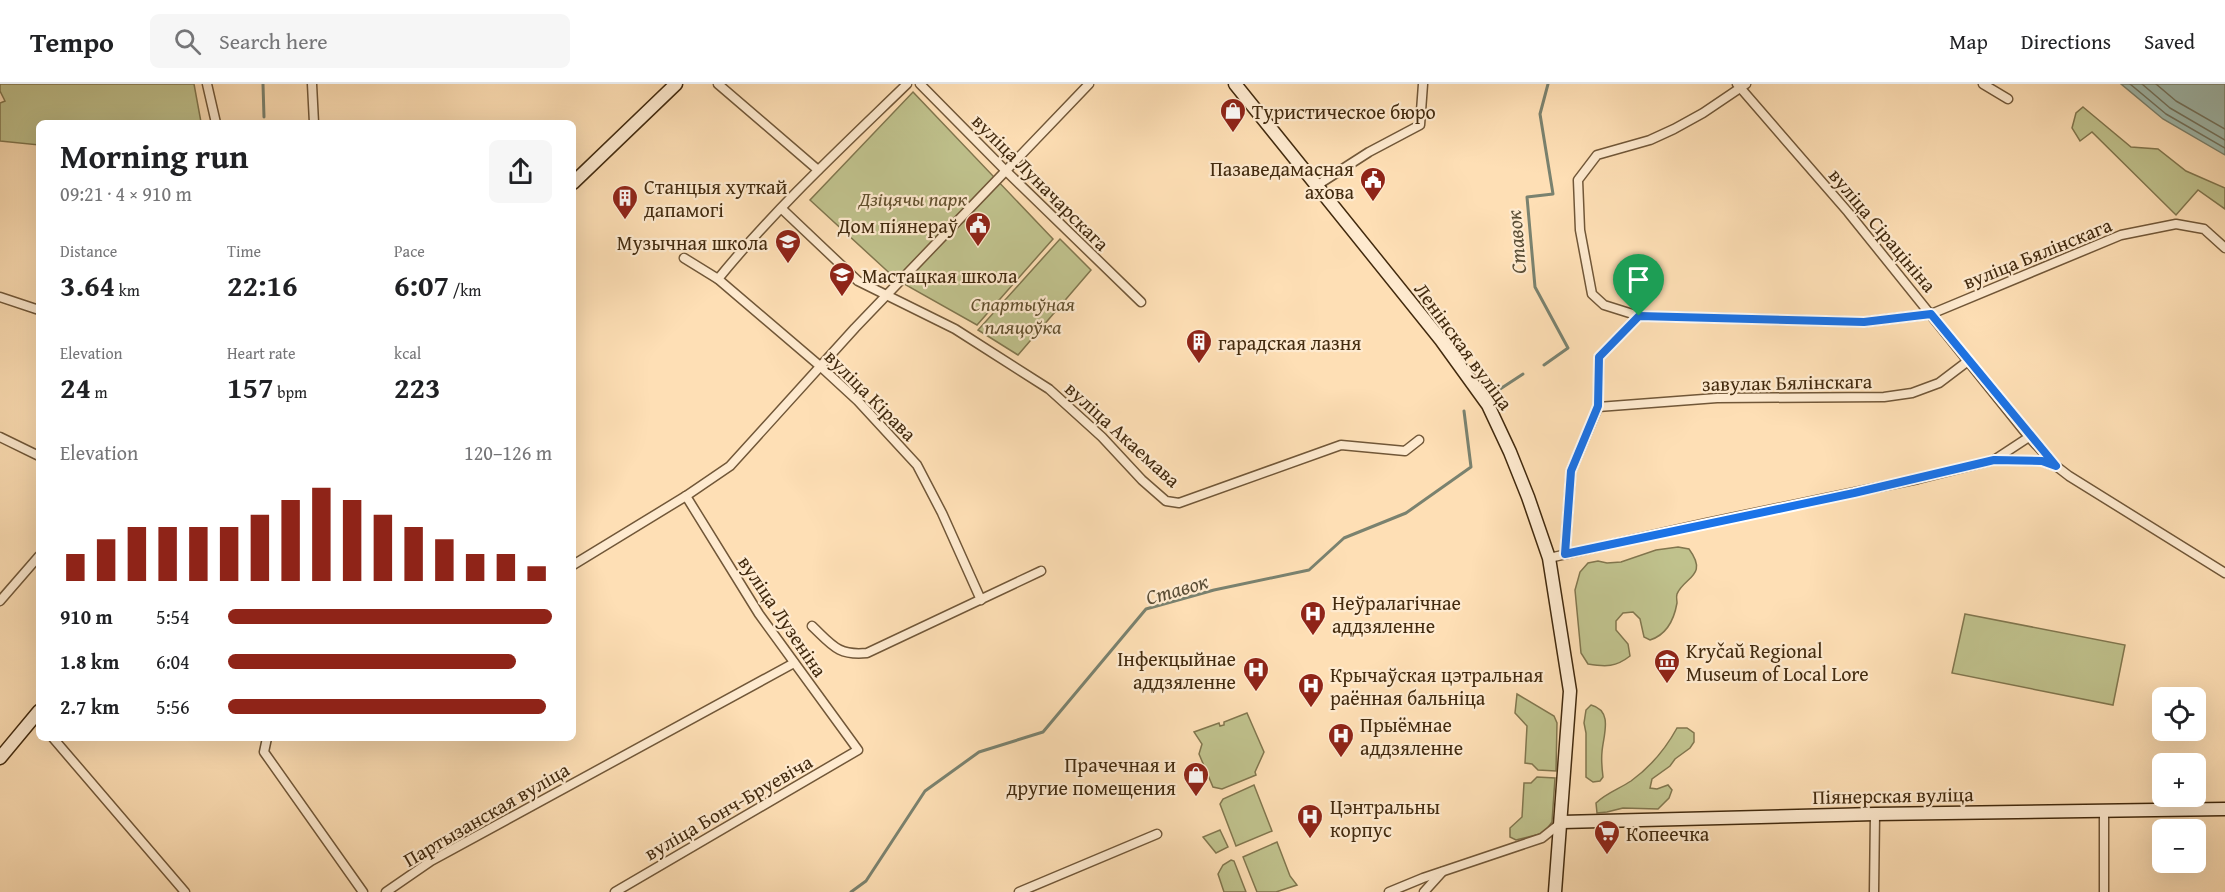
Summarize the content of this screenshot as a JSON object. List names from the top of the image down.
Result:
{
  "streets": {
    "main road": ["Ленінская вуліца", "Піянерская вуліца"],
    "street": [
      "вуліца Луначарскага",
      "вуліца Сірацініна",
      "вуліца Бялінскага",
      "завулак Бялінскага",
      "вуліца Кірава",
      "вуліца Акаемава",
      "вуліца Лузеніна",
      "вуліца Бонч-Бруевіча",
      "Партызанская вуліца"
    ]
  },
  "crossings": [
    ["вуліца Сірацініна", "вуліца Бялінскага"],
    ["вуліца Сірацініна", "завулак Бялінскага"],
    ["Ленінская вуліца", "Піянерская вуліца"],
    ["вуліца Лузеніна", "вуліца Бонч-Бруевіча"],
    ["вуліца Лузеніна", "Партызанская вуліца"]
  ],
  "water": ["Ставок"],
  "parks": ["Дзіцячы парк", "Спартыўная пляцоўка"],
  "places": {
    "shop": ["Туристическое бюро", "Прачечная и другие помещения"],
    "public building": ["Пазаведамасная ахова", "Дом піянераў"],
    "building": ["Станцыя хуткай дапамогі", "гарадская лазня"],
    "school or university": ["Музычная школа", "Мастацкая школа"],
    "hospital": [
      "Неўралагічнае аддзяленне",
      "Інфекцыйнае аддзяленне",
      "Крычаўская цэтральная раённая бальніца",
      "Прыёмнае аддзяленне",
      "Цэнтральны корпус"
    ],
    "museum": ["Kryčaŭ Regional Museum of Local Lore"],
    "supermarket": ["Копеечка"]
  },
  "page": {
    "header": "Tempo",
    "search": "Search here",
    "nav": ["Map", "Directions", "Saved"],
    "heading": ["Morning run", "09:21 · 4 × 910 m"],
    "stats": [
      ["Distance", "3.64 km"],
      ["Time", "22:16"],
      ["Pace", "6:07 /km"],
      ["Elevation", "24 m"],
      ["Heart rate", "157 bpm"],
      ["kcal", "223"]
    ],
    "chart": ["Elevation", "120–126 m"],
    "list": [
      {
        "name": "910 m",
        "note": "5:54"
      },
      {
        "name": "1.8 km",
        "note": "6:04"
      },
      {
        "name": "2.7 km",
        "note": "5:56"
      }
    ],
    "map_buttons": ["+", "−"]
  }
}
